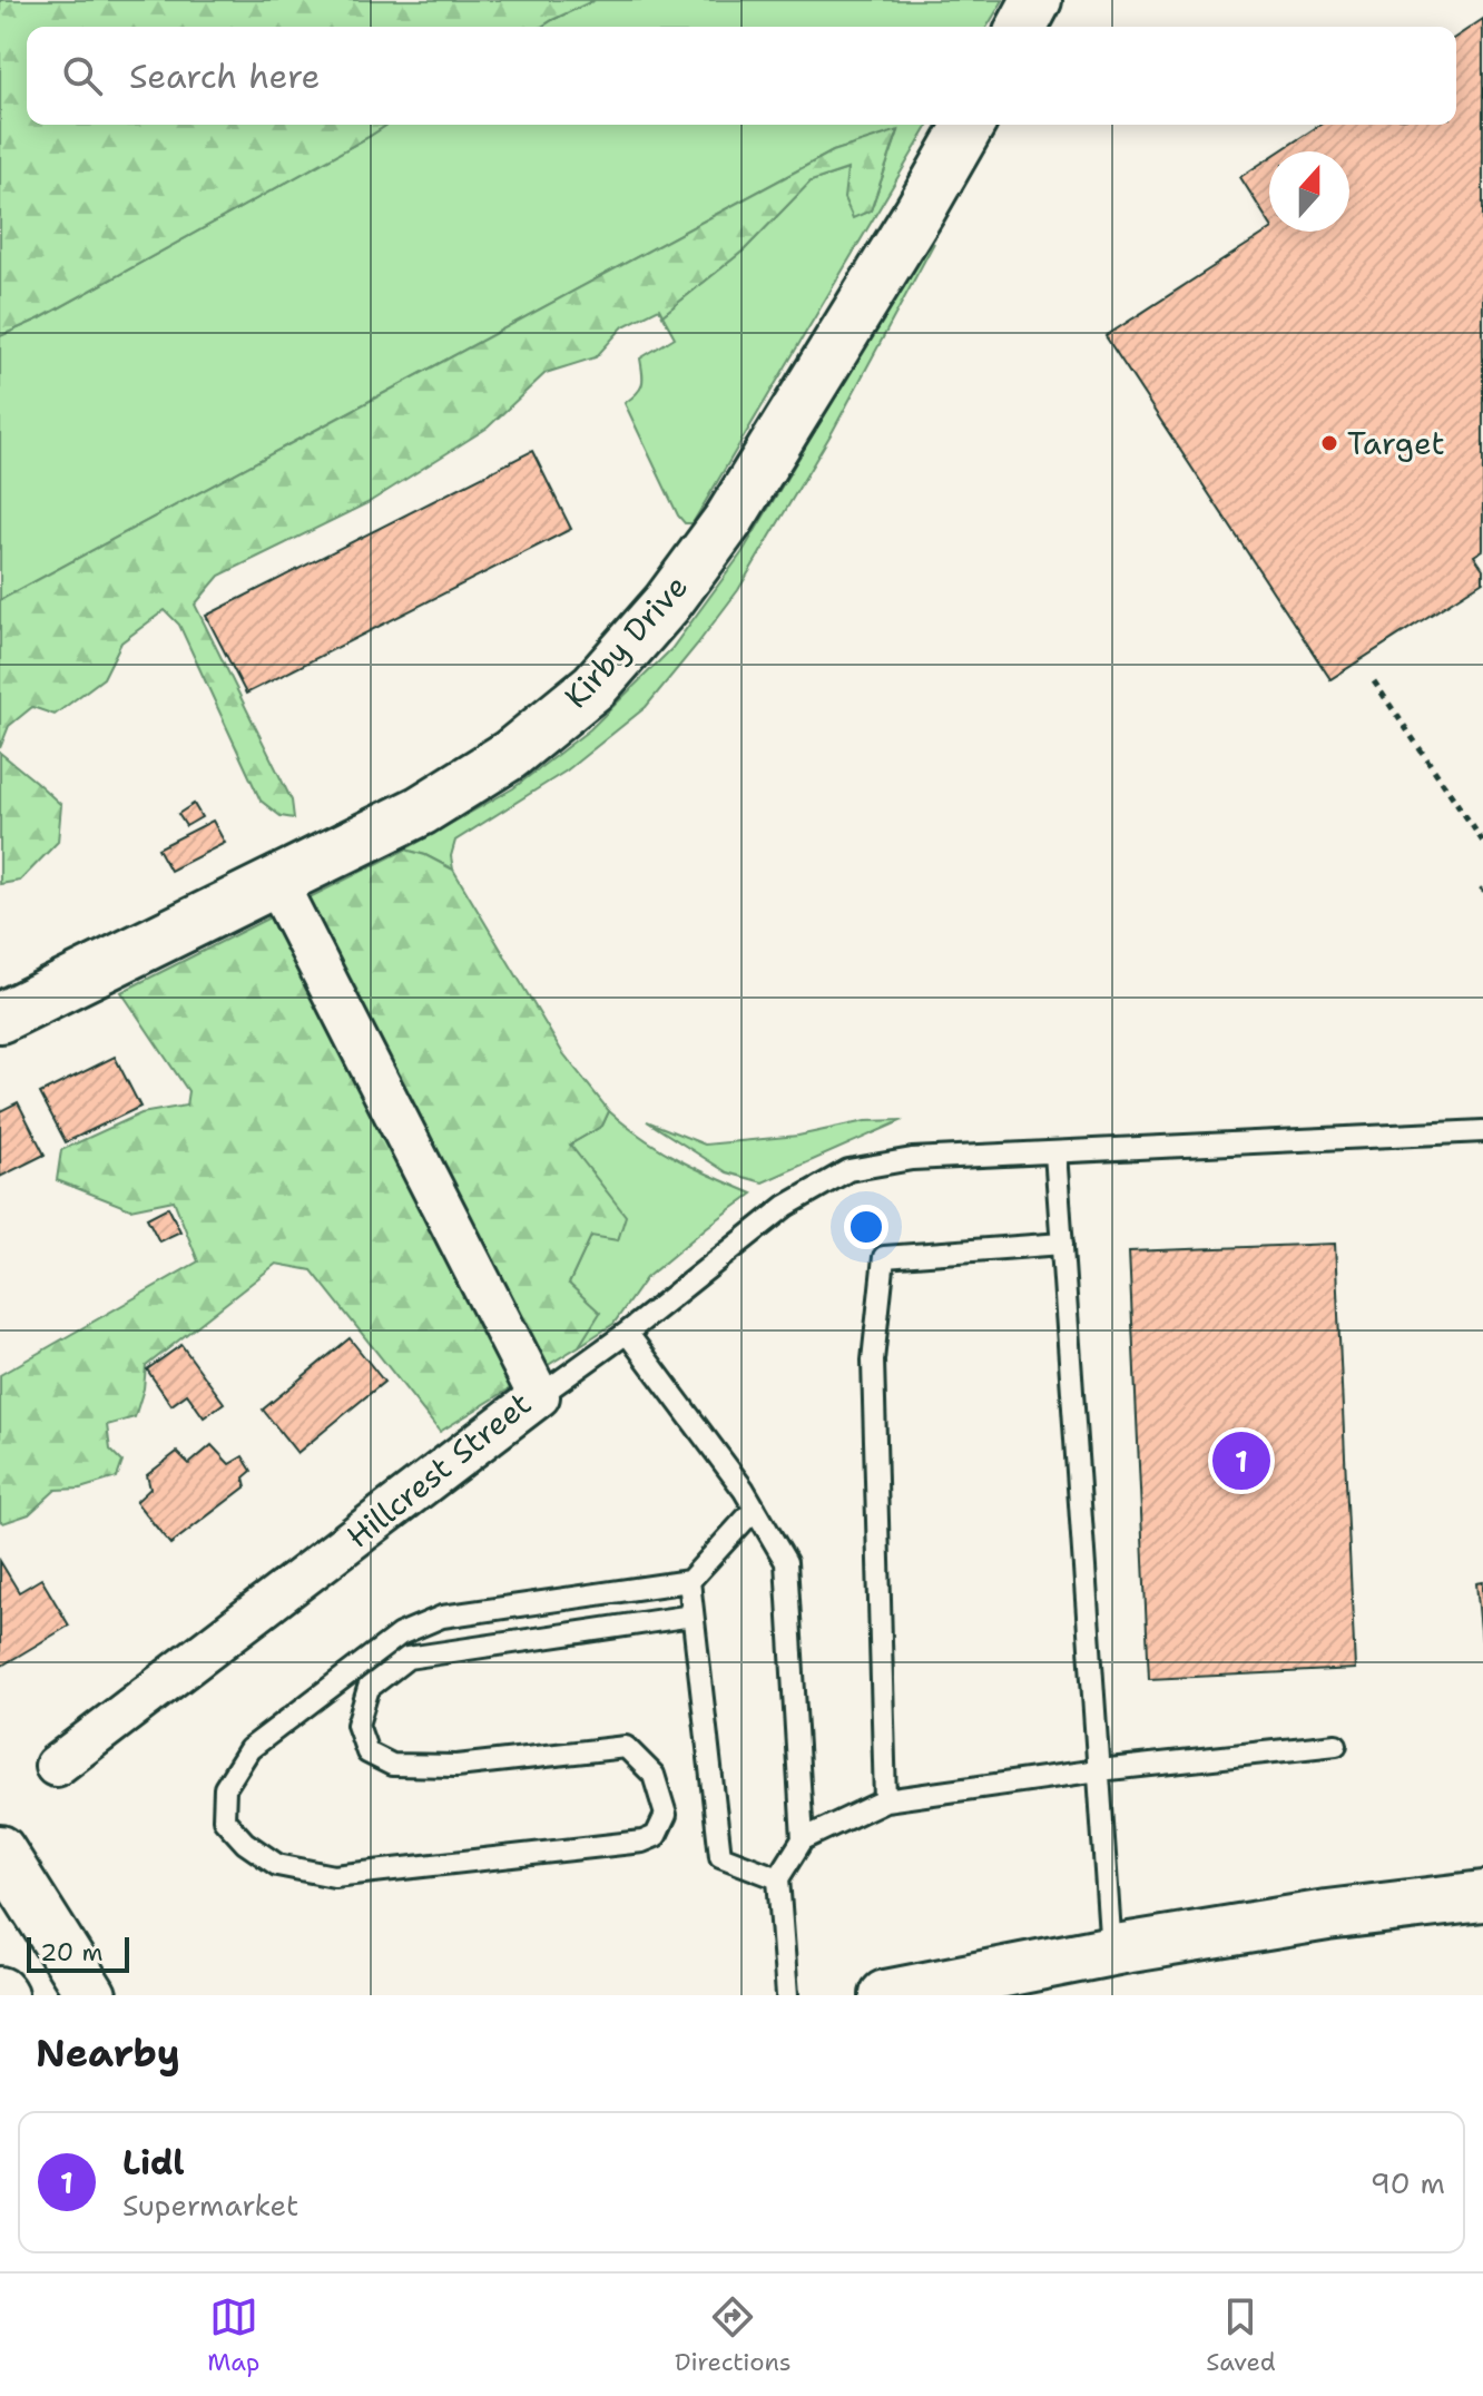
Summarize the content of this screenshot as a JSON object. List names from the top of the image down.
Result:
{
  "streets": {
    "main road": ["Kirby Drive"],
    "street": ["Hillcrest Street"]
  },
  "crossings": [
    ["Kirby Drive", "Hillcrest Street"]
  ],
  "places": ["Target"],
  "scale_bar": "20 m",
  "north": "top",
  "page": {
    "search": "Search here",
    "pins": "1",
    "scale": "20 m",
    "heading": "Nearby",
    "list": [
      {
        "mark": "1",
        "name": "Lidl",
        "note": "Supermarket",
        "value": "90 m"
      }
    ],
    "nav": ["Map", "Directions", "Saved"]
  }
}
